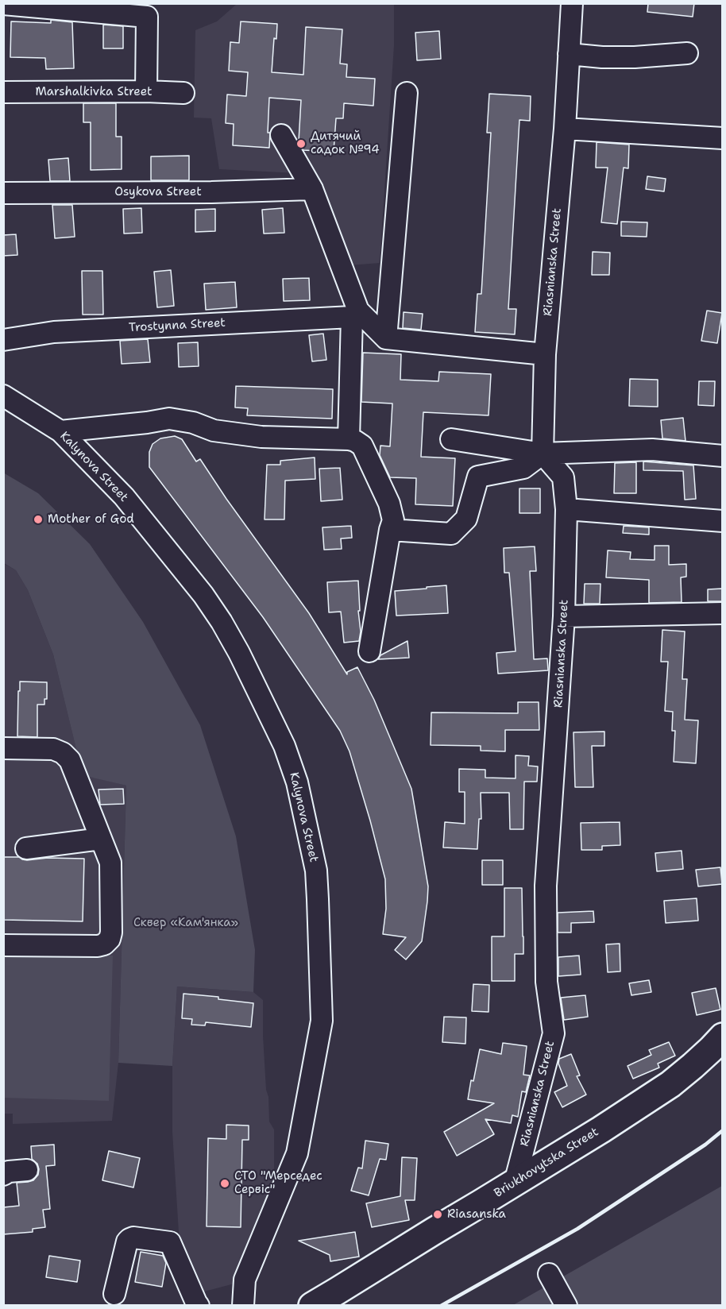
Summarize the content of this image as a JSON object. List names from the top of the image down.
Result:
{
  "streets": {
    "main road": ["Briukhovytska Street"],
    "street": [
      "Marshalkivka Street",
      "Osykova Street",
      "Riasnianska Street",
      "Trostynna Street",
      "Kalynova Street"
    ]
  },
  "crossings": [
    ["Riasnianska Street", "Briukhovytska Street"]
  ],
  "parks": ["Сквер «Кам'янка»"],
  "places": [
    "Дитячий садок №94",
    "Mother of God",
    "СТО \"Мерседес Сервіс\"",
    "Riasanska"
  ]
}
